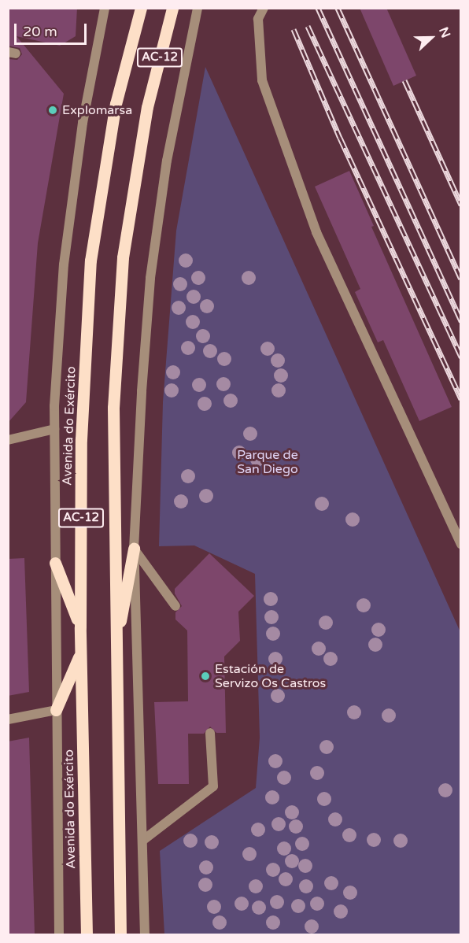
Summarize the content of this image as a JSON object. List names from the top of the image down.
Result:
{
  "streets": {
    "main road": ["AC-12", "Avenida do Exército"]
  },
  "parks": ["Parque de San Diego"],
  "places": ["Explomarsa", "Estación de Servizo Os Castros"],
  "scale_bar": "20 m",
  "north": "right"
}
